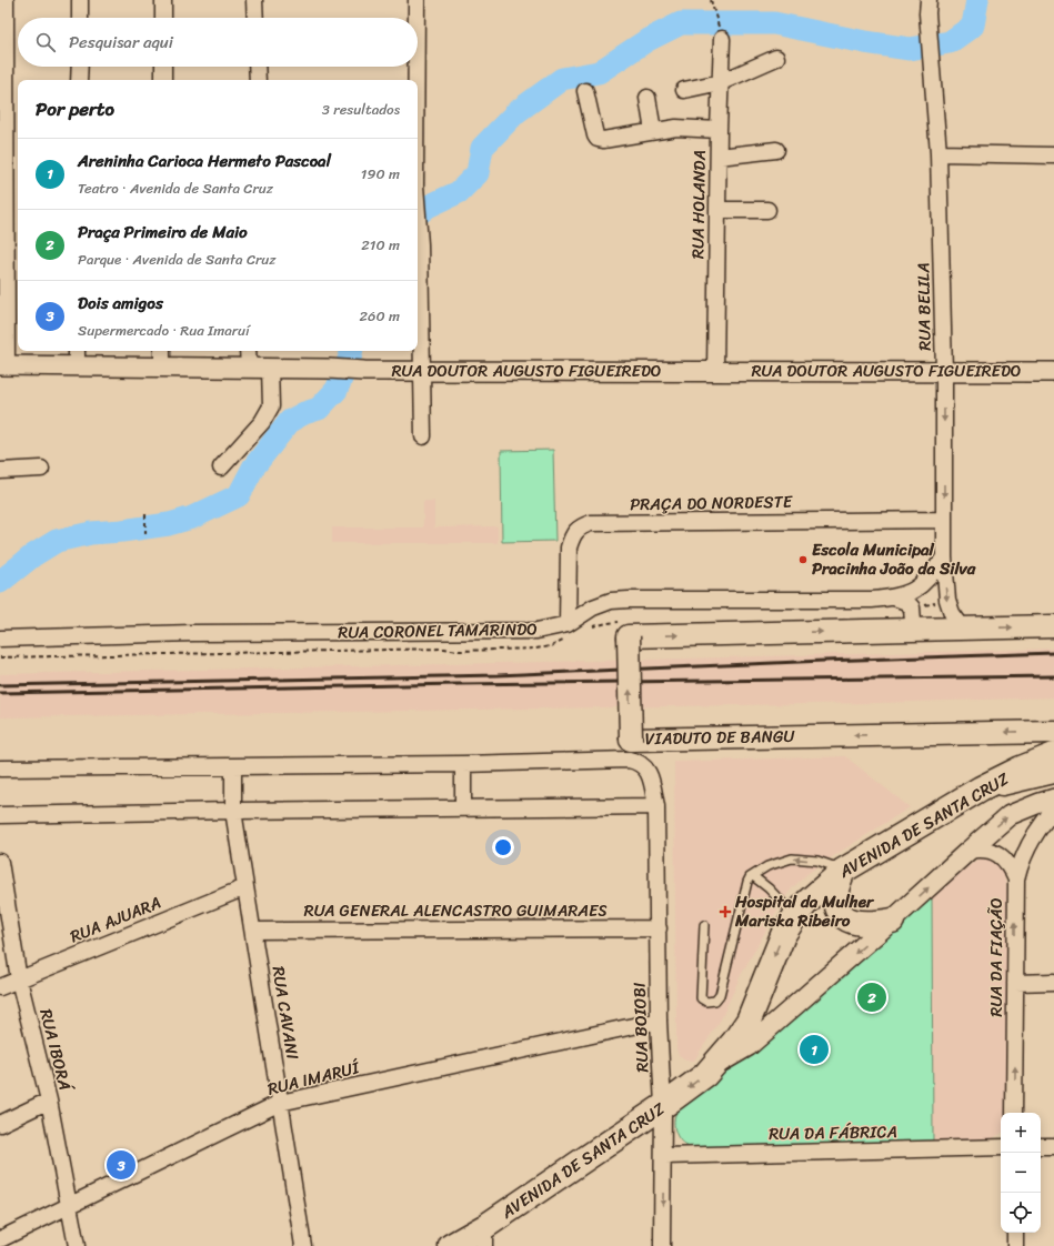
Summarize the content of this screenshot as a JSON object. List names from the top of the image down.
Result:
{
  "streets": {
    "main road": ["VIADUTO DE BANGU", "AVENIDA DE SANTA CRUZ"],
    "street": [
      "RUA HOLANDA",
      "RUA BELILA",
      "RUA DOUTOR AUGUSTO FIGUEIREDO",
      "PRAÇA DO NORDESTE",
      "RUA CORONEL TAMARINDO",
      "RUA GENERAL ALENCASTRO GUIMARAES",
      "RUA AJUARA",
      "RUA DA FIAÇÃO",
      "RUA CAVANI",
      "RUA BOIOBI",
      "RUA IBORÁ",
      "RUA IMARUÍ",
      "RUA DA FÁBRICA"
    ]
  },
  "crossings": [
    ["RUA HOLANDA", "RUA DOUTOR AUGUSTO FIGUEIREDO"],
    ["RUA BELILA", "RUA DOUTOR AUGUSTO FIGUEIREDO"],
    ["RUA BELILA", "PRAÇA DO NORDESTE"],
    ["RUA BELILA", "RUA CORONEL TAMARINDO"],
    ["PRAÇA DO NORDESTE", "RUA CORONEL TAMARINDO"],
    ["AVENIDA DE SANTA CRUZ", "RUA BOIOBI"],
    ["RUA GENERAL ALENCASTRO GUIMARAES", "RUA CAVANI"],
    ["RUA GENERAL ALENCASTRO GUIMARAES", "RUA BOIOBI"],
    ["RUA AJUARA", "RUA CAVANI"],
    ["RUA AJUARA", "RUA IBORÁ"],
    ["RUA CAVANI", "RUA BOIOBI"],
    ["RUA CAVANI", "RUA IMARUÍ"],
    ["RUA BOIOBI", "RUA IMARUÍ"],
    ["RUA BOIOBI", "RUA DA FÁBRICA"],
    ["RUA IBORÁ", "RUA IMARUÍ"]
  ],
  "one_way": ["RUA BELILA", "RUA DA FIAÇÃO"],
  "places": {
    "other": ["Escola Municipal Pracinha João da Silva"],
    "health": ["Hospital da Mulher Mariska Ribeiro"]
  },
  "page": {
    "search": "Pesquisar aqui",
    "heading": ["Por perto", "3 resultados"],
    "list": [
      {
        "mark": "1",
        "name": "Areninha Carioca Hermeto Pascoal",
        "note": "Teatro · Avenida de Santa Cruz",
        "value": "190 m"
      },
      {
        "mark": "2",
        "name": "Praça Primeiro de Maio",
        "note": "Parque · Avenida de Santa Cruz",
        "value": "210 m"
      },
      {
        "mark": "3",
        "name": "Dois amigos",
        "note": "Supermercado · Rua Imaruí",
        "value": "260 m"
      }
    ],
    "pins": ["2", "1", "3"],
    "map_buttons": ["+", "−"]
  }
}
